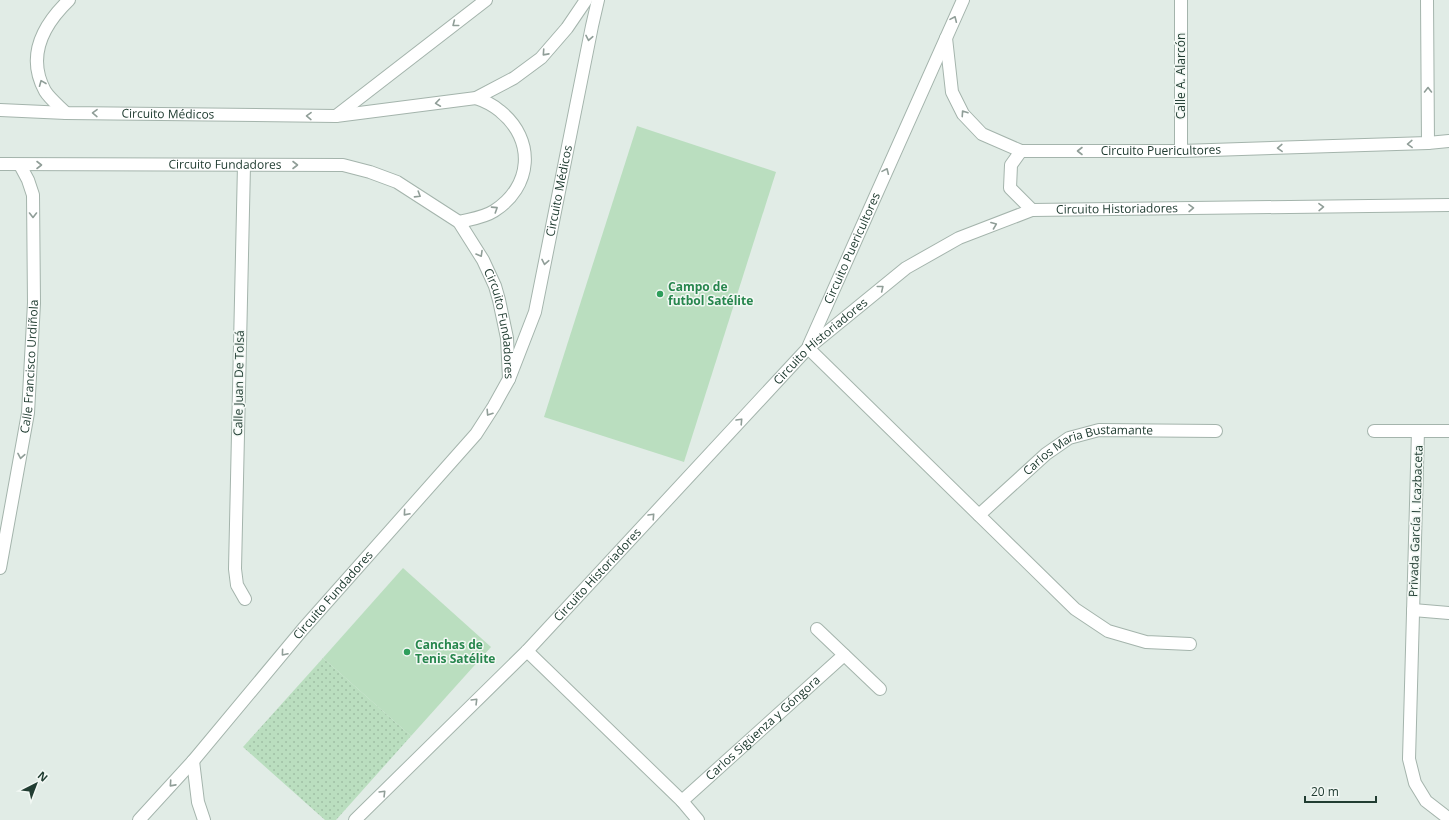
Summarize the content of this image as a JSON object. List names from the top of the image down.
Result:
{
  "streets": {
    "street": [
      "Calle A. Alarcón",
      "Circuito Médicos",
      "Circuito Puericultores",
      "Circuito Fundadores",
      "Circuito Historiadores",
      "Calle Francisco Urdiñola",
      "Calle Juan De Tolsá",
      "Carlos Maria Bustamante",
      "Privada García I. Icazbaceta",
      "Carlos Sigüenza y Góngora"
    ]
  },
  "crossings": [
    ["Calle A. Alarcón", "Circuito Puericultores"],
    ["Circuito Médicos", "Circuito Fundadores"],
    ["Circuito Puericultores", "Circuito Historiadores"],
    ["Circuito Fundadores", "Calle Francisco Urdiñola"],
    ["Circuito Fundadores", "Calle Juan De Tolsá"]
  ],
  "one_way": ["Circuito Médicos", "Circuito Historiadores", "Calle Francisco Urdiñola"],
  "places": ["Campo de futbol Satélite", "Canchas de Tenis Satélite"],
  "scale_bar": "20 m",
  "north": "top right"
}
